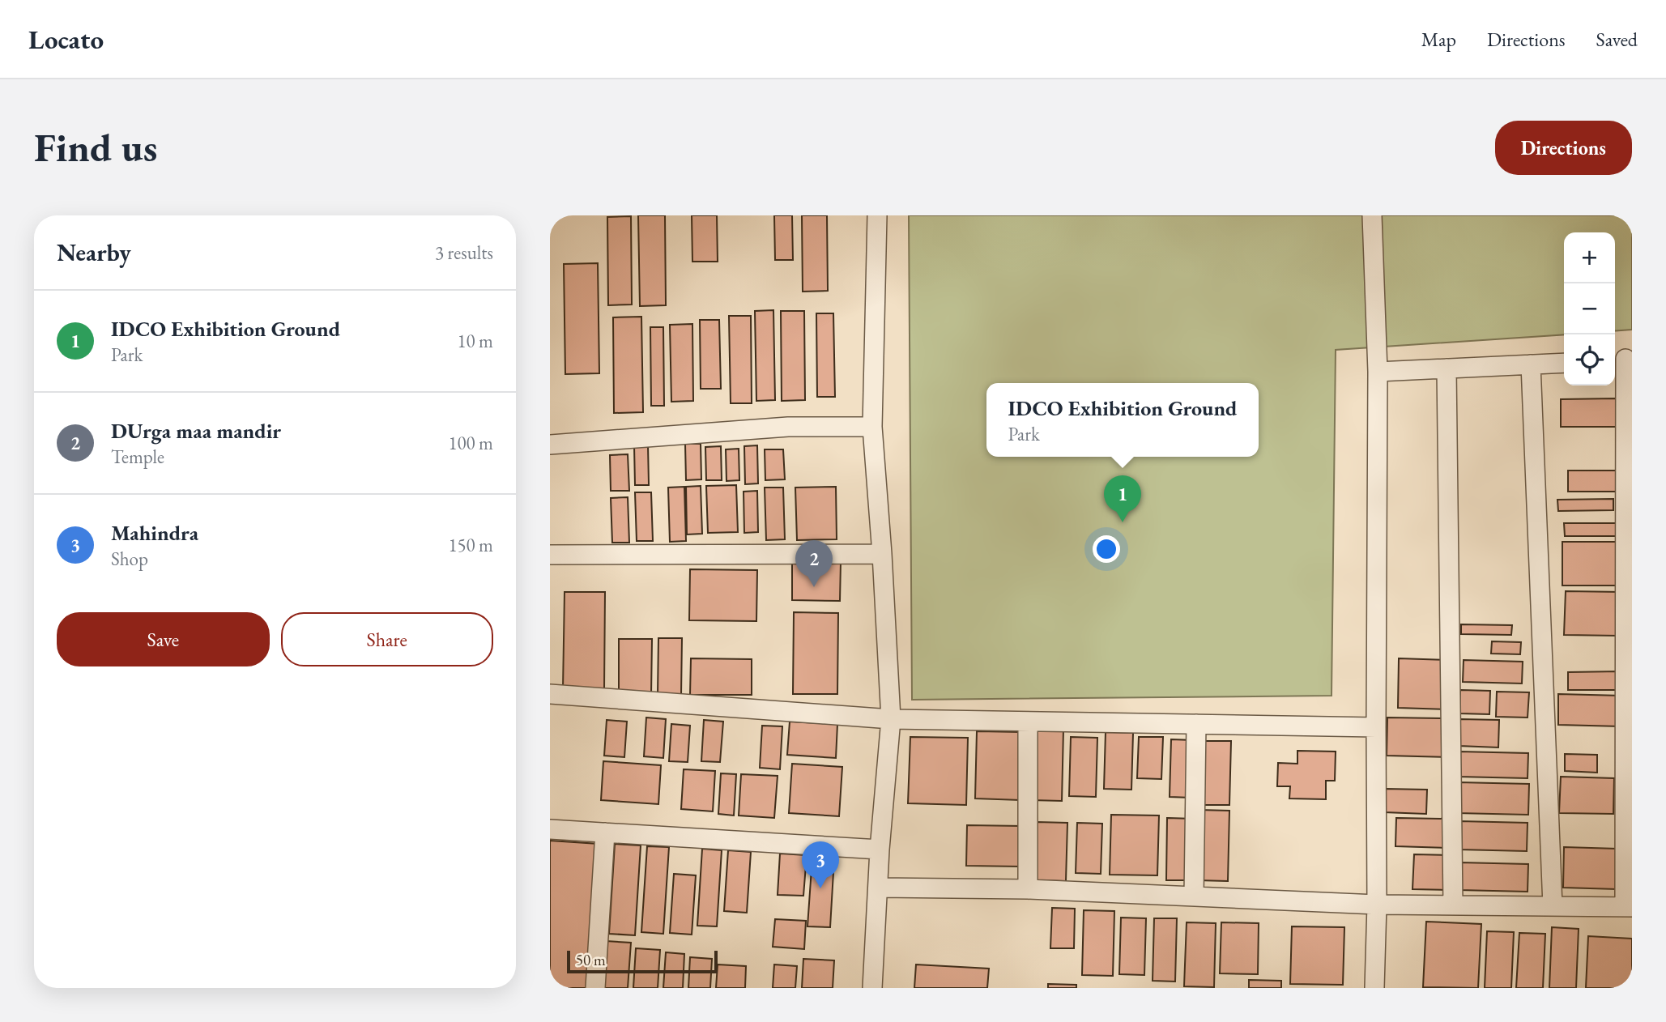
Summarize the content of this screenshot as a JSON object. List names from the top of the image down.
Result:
{
  "scale_bar": "50 m",
  "page": {
    "header": "Locato",
    "nav": ["Map", "Directions", "Saved"],
    "buttons": [
      "Directions",
      ["Save", "Share"]
    ],
    "title": "Find us",
    "heading": ["Nearby", "3 results"],
    "map_buttons": ["+", "−"],
    "list": [
      {
        "mark": "1",
        "name": "IDCO Exhibition Ground",
        "note": "Park",
        "value": "10 m"
      },
      {
        "mark": "2",
        "name": "DUrga maa mandir",
        "note": "Temple",
        "value": "100 m"
      },
      {
        "mark": "3",
        "name": "Mahindra",
        "note": "Shop",
        "value": "150 m"
      }
    ],
    "popup": ["IDCO Exhibition Ground", "Park"],
    "pins": ["1", "2", "3"],
    "scale": "50 m"
  }
}
